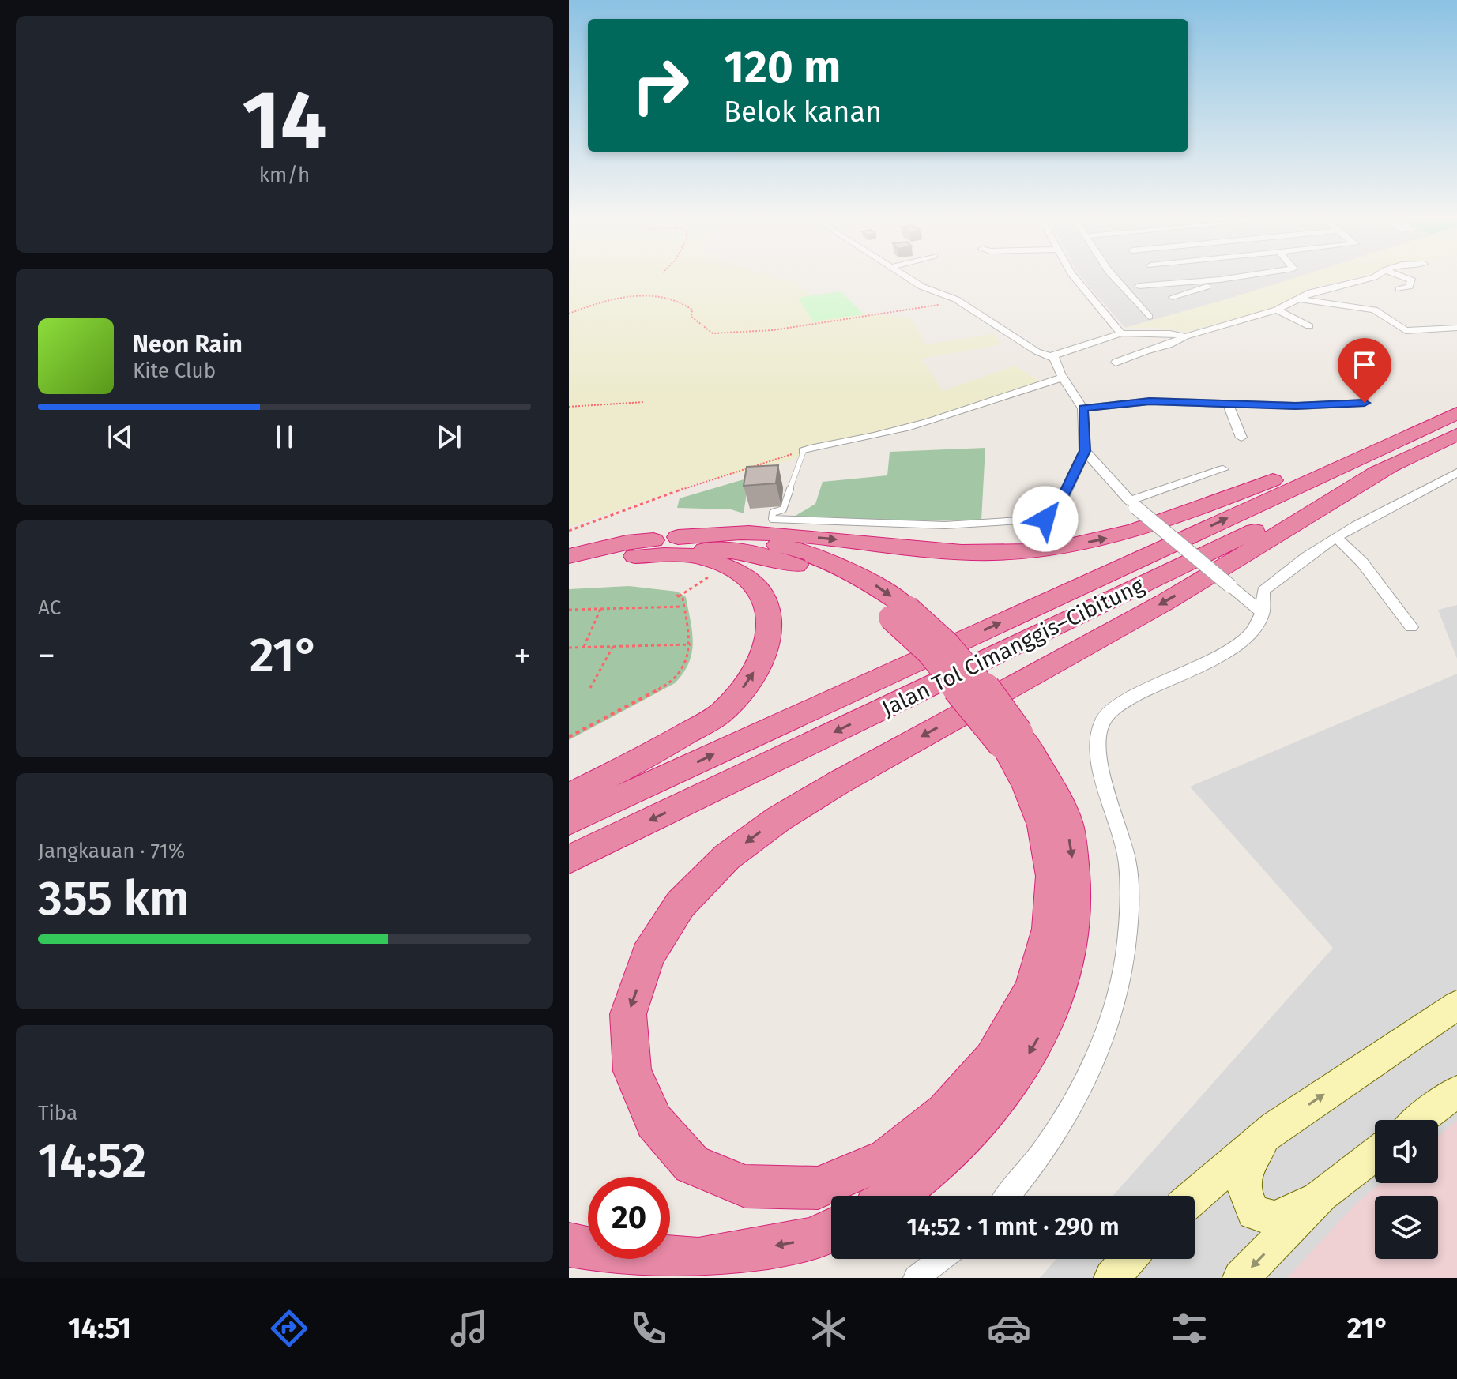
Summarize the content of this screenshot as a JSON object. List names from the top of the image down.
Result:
{
  "streets": {
    "highway": ["Jalan Tol Cimanggis–Cibitung"]
  },
  "page": {
    "tile": [
      ["14", "km/h"],
      "AC",
      ["Jangkauan · 71%", "355 km"],
      ["Tiba", "14:52"]
    ],
    "turn": ["120 m", "Belok kanan"],
    "song": ["Neon Rain", "Kite Club"],
    "heat": ["−", "21°", "+"],
    "limit": "20",
    "trip": "14:52 · 1 mnt · 290 m",
    "tabs": ["14:51", "21°"]
  }
}
